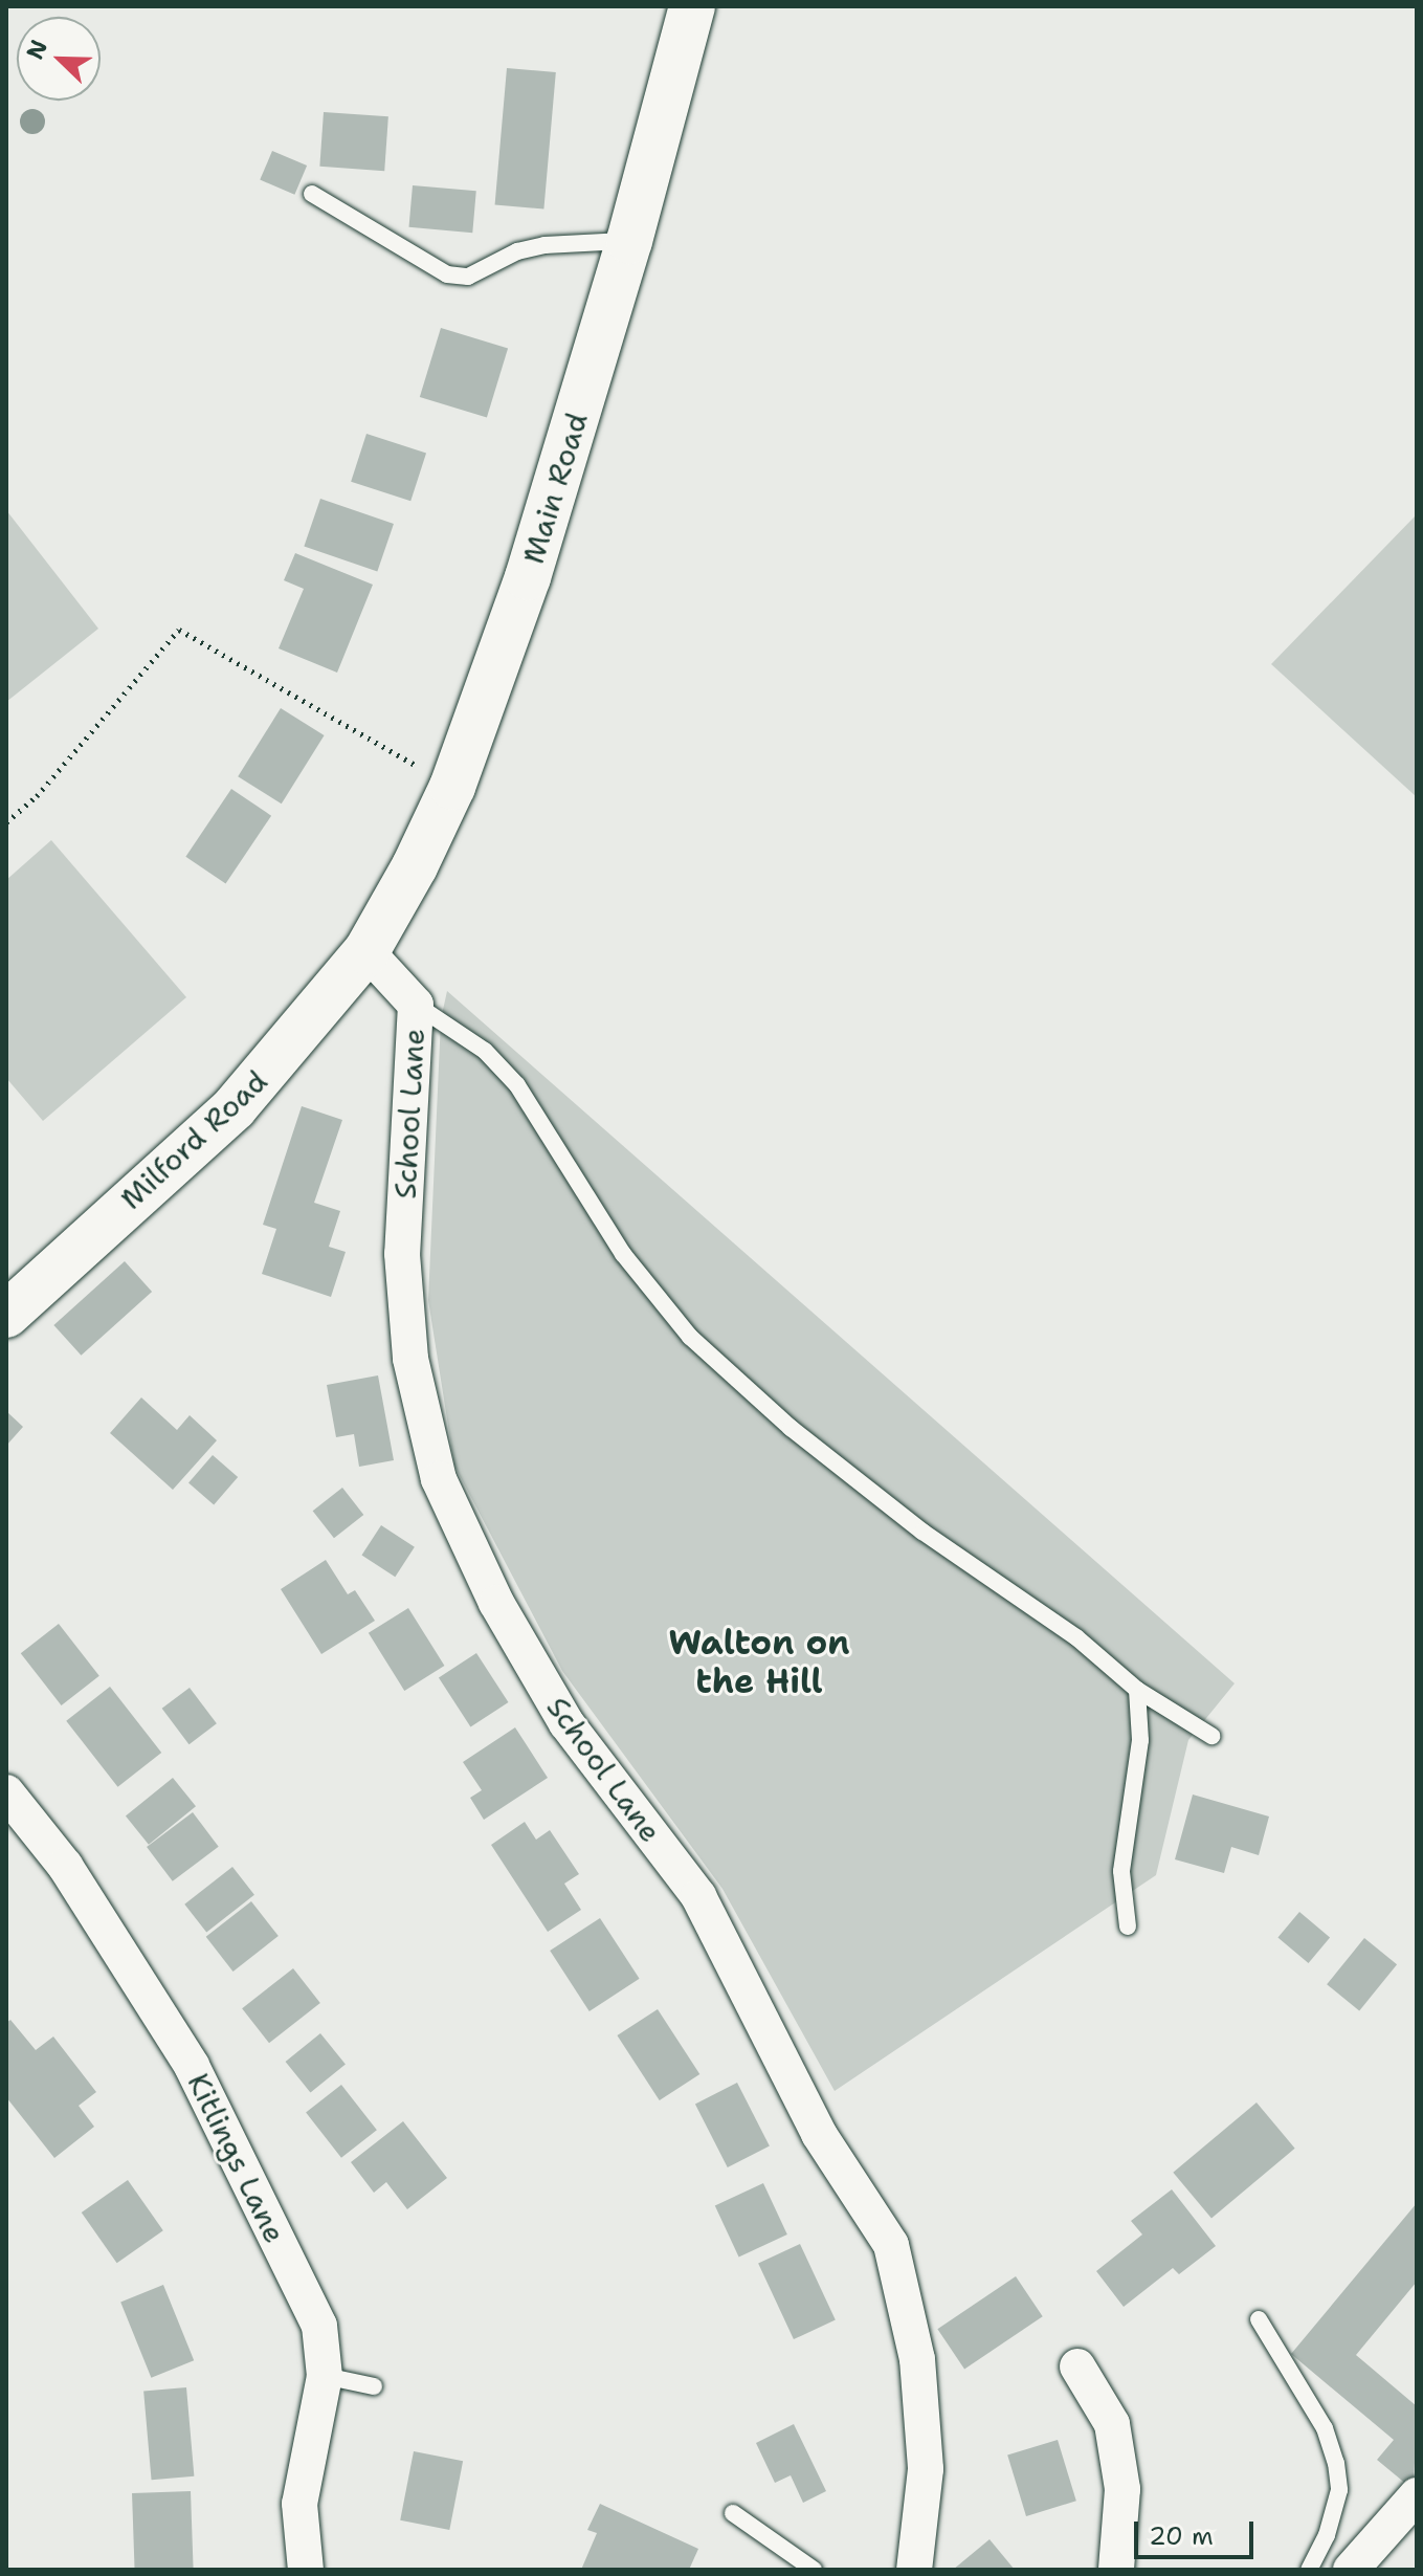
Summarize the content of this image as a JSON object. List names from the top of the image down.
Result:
{
  "streets": {
    "highway": ["Main Road", "Milford Road"],
    "street": ["School Lane", "Kitlings Lane"]
  },
  "crossings": [
    ["Main Road", "School Lane"],
    ["Main Road", "Milford Road"],
    ["School Lane", "Milford Road"]
  ],
  "districts": ["Walton on the Hill"],
  "scale_bar": "20 m",
  "north": "top left"
}
